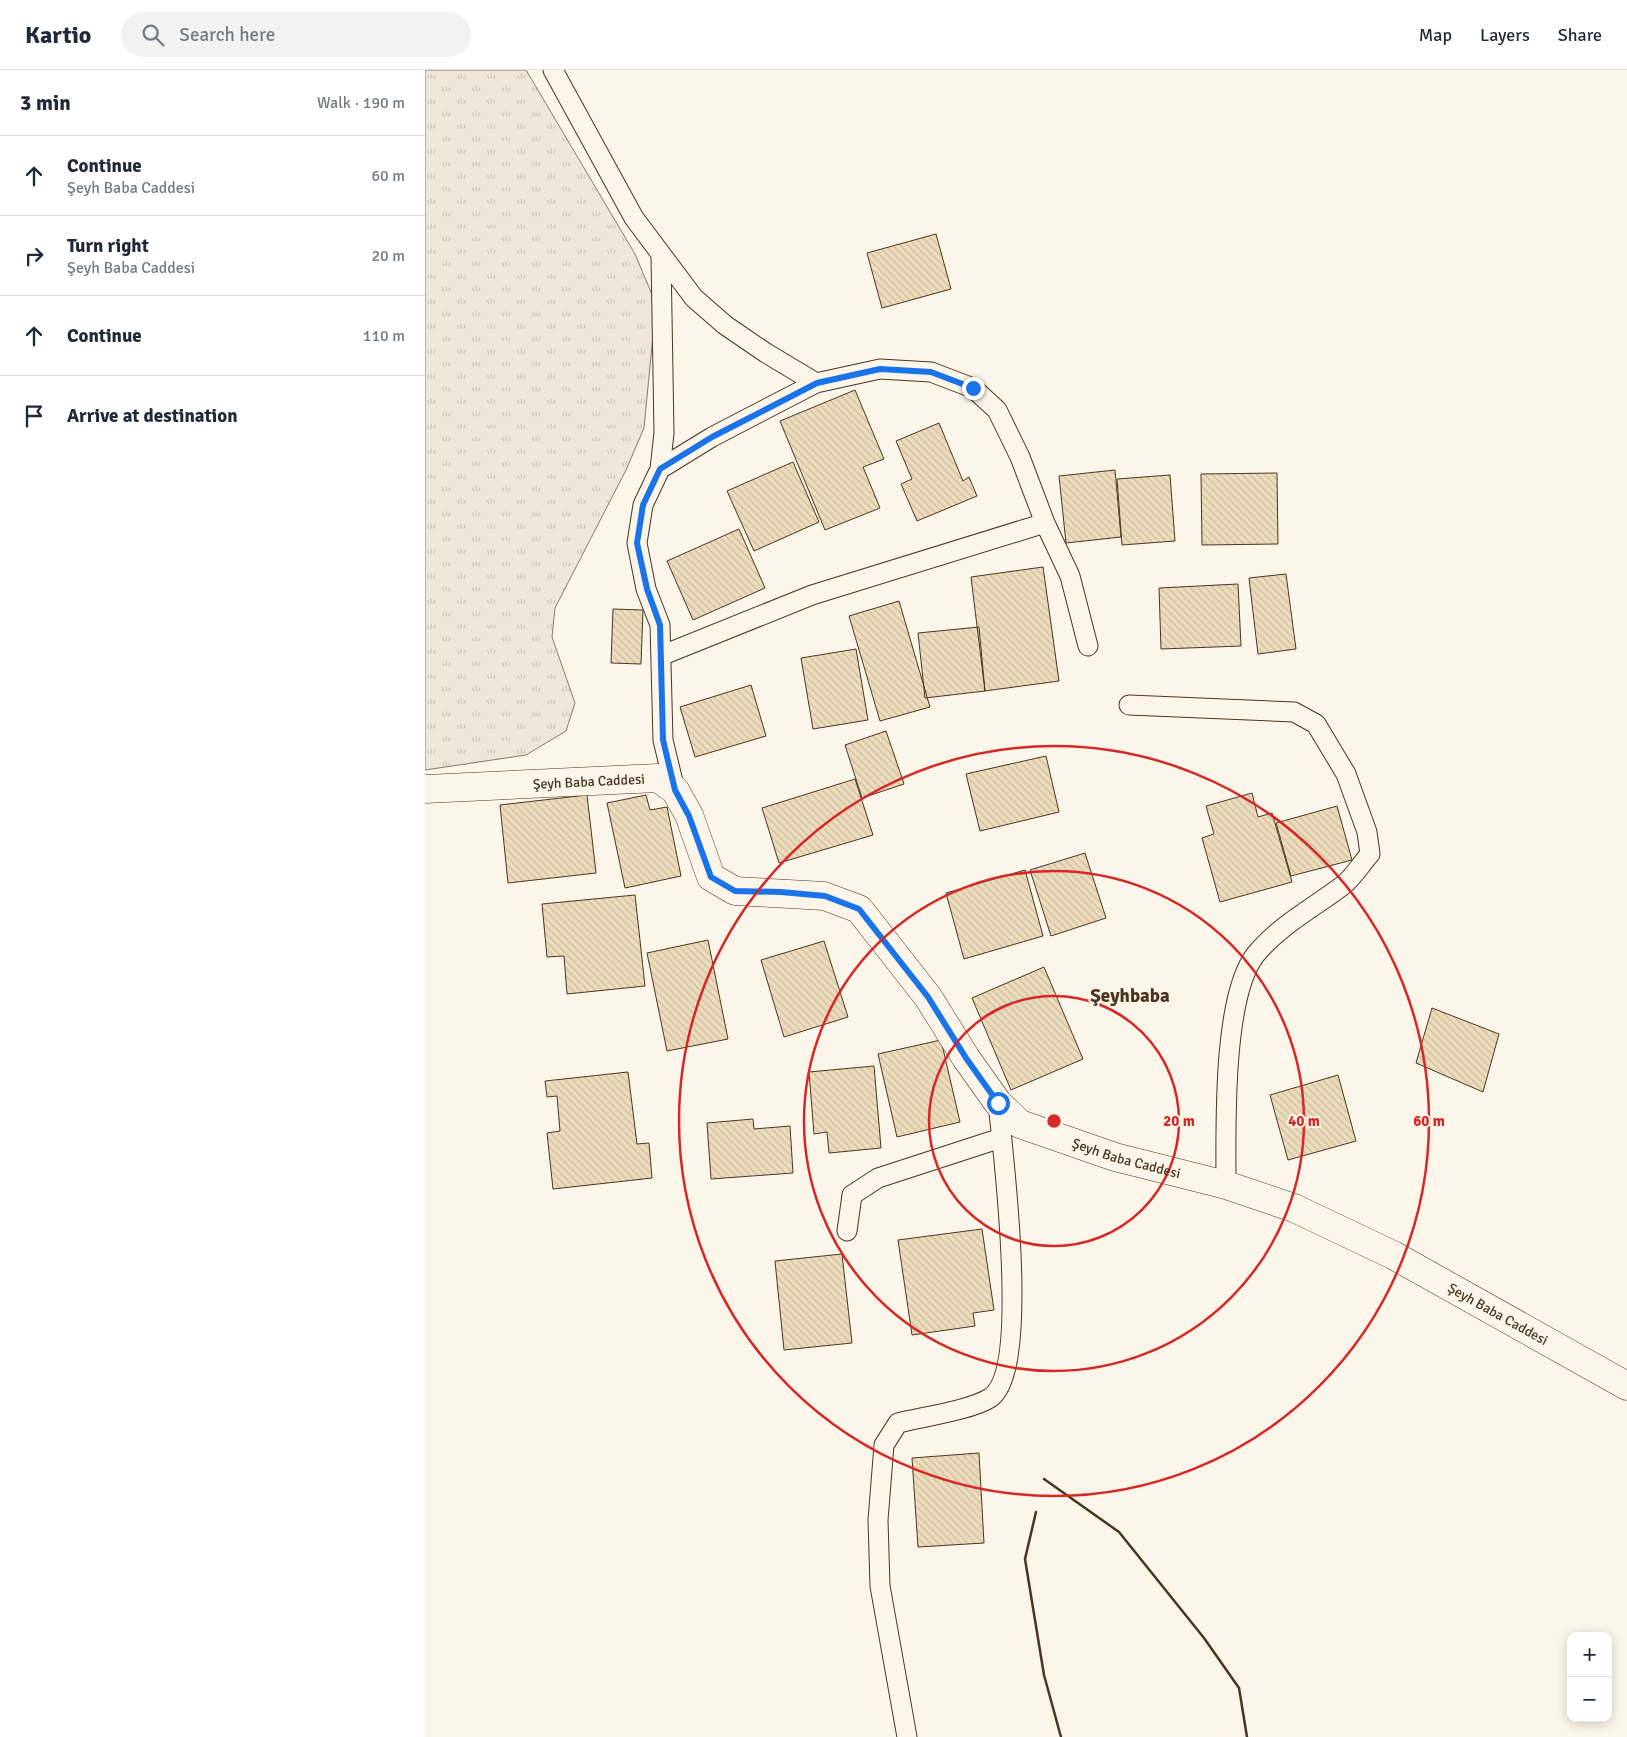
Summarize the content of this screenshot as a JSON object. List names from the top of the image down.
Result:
{
  "streets": {
    "street": ["Şeyh Baba Caddesi"]
  },
  "districts": ["Şeyhbaba"],
  "page": {
    "header": "Kartio",
    "search": "Search here",
    "nav": ["Map", "Layers", "Share"],
    "heading": ["3 min", "Walk · 190 m"],
    "list": [
      ["Continue", "Şeyh Baba Caddesi", "60 m"],
      ["Turn right", "Şeyh Baba Caddesi", "20 m"],
      ["Continue", "110 m"],
      "Arrive at destination"
    ],
    "map_buttons": ["+", "−"]
  },
  "rings": ["20 m", "40 m", "60 m"]
}
